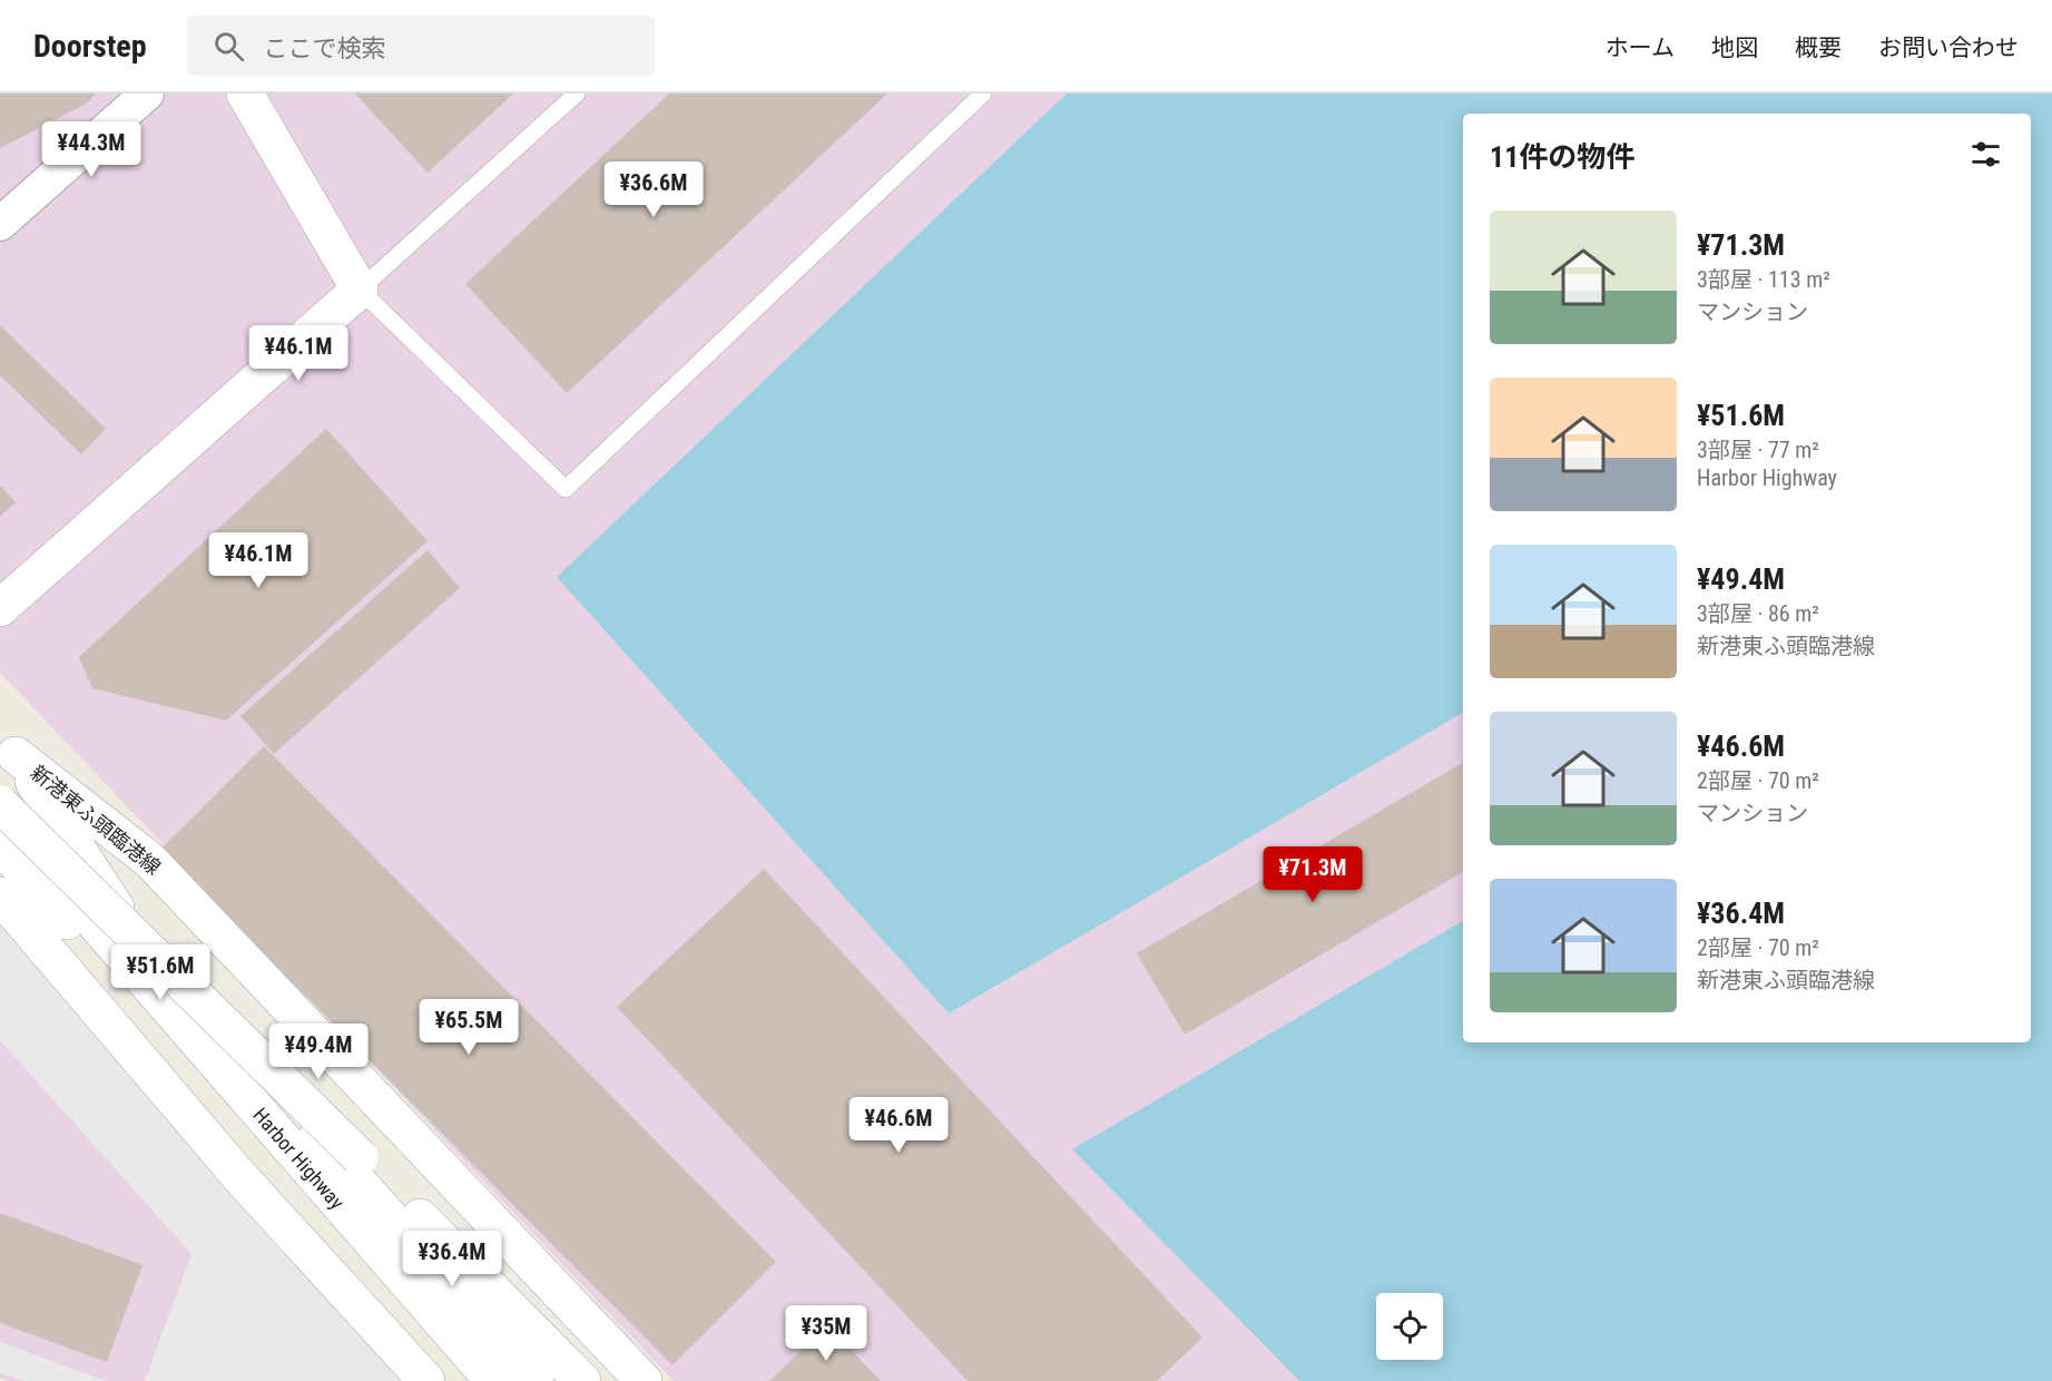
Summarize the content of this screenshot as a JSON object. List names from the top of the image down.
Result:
{
  "streets": {
    "street": ["新港東ふ頭臨港線", "Harbor Highway"]
  },
  "page": {
    "header": "Doorstep",
    "search": "ここで検索",
    "nav": [
      "ホーム",
      "地図",
      "概要",
      "お問い合わせ"
    ],
    "heading": "11件の物件",
    "price": [
      "¥44.3M",
      "¥36.6M",
      "¥46.1M",
      "¥46.1M",
      "¥71.3M",
      "¥51.6M",
      "¥65.5M",
      "¥49.4M",
      "¥46.6M",
      "¥36.4M",
      "¥35M"
    ],
    "list": [
      {
        "name": "¥71.3M",
        "note": "3部屋 · 113 m² · マンション"
      },
      {
        "name": "¥51.6M",
        "note": "3部屋 · 77 m² · Harbor Highway"
      },
      {
        "name": "¥49.4M",
        "note": "3部屋 · 86 m² · 新港東ふ頭臨港線"
      },
      {
        "name": "¥46.6M",
        "note": "2部屋 · 70 m² · マンション"
      },
      {
        "name": "¥36.4M",
        "note": "2部屋 · 70 m² · 新港東ふ頭臨港線"
      }
    ]
  }
}
